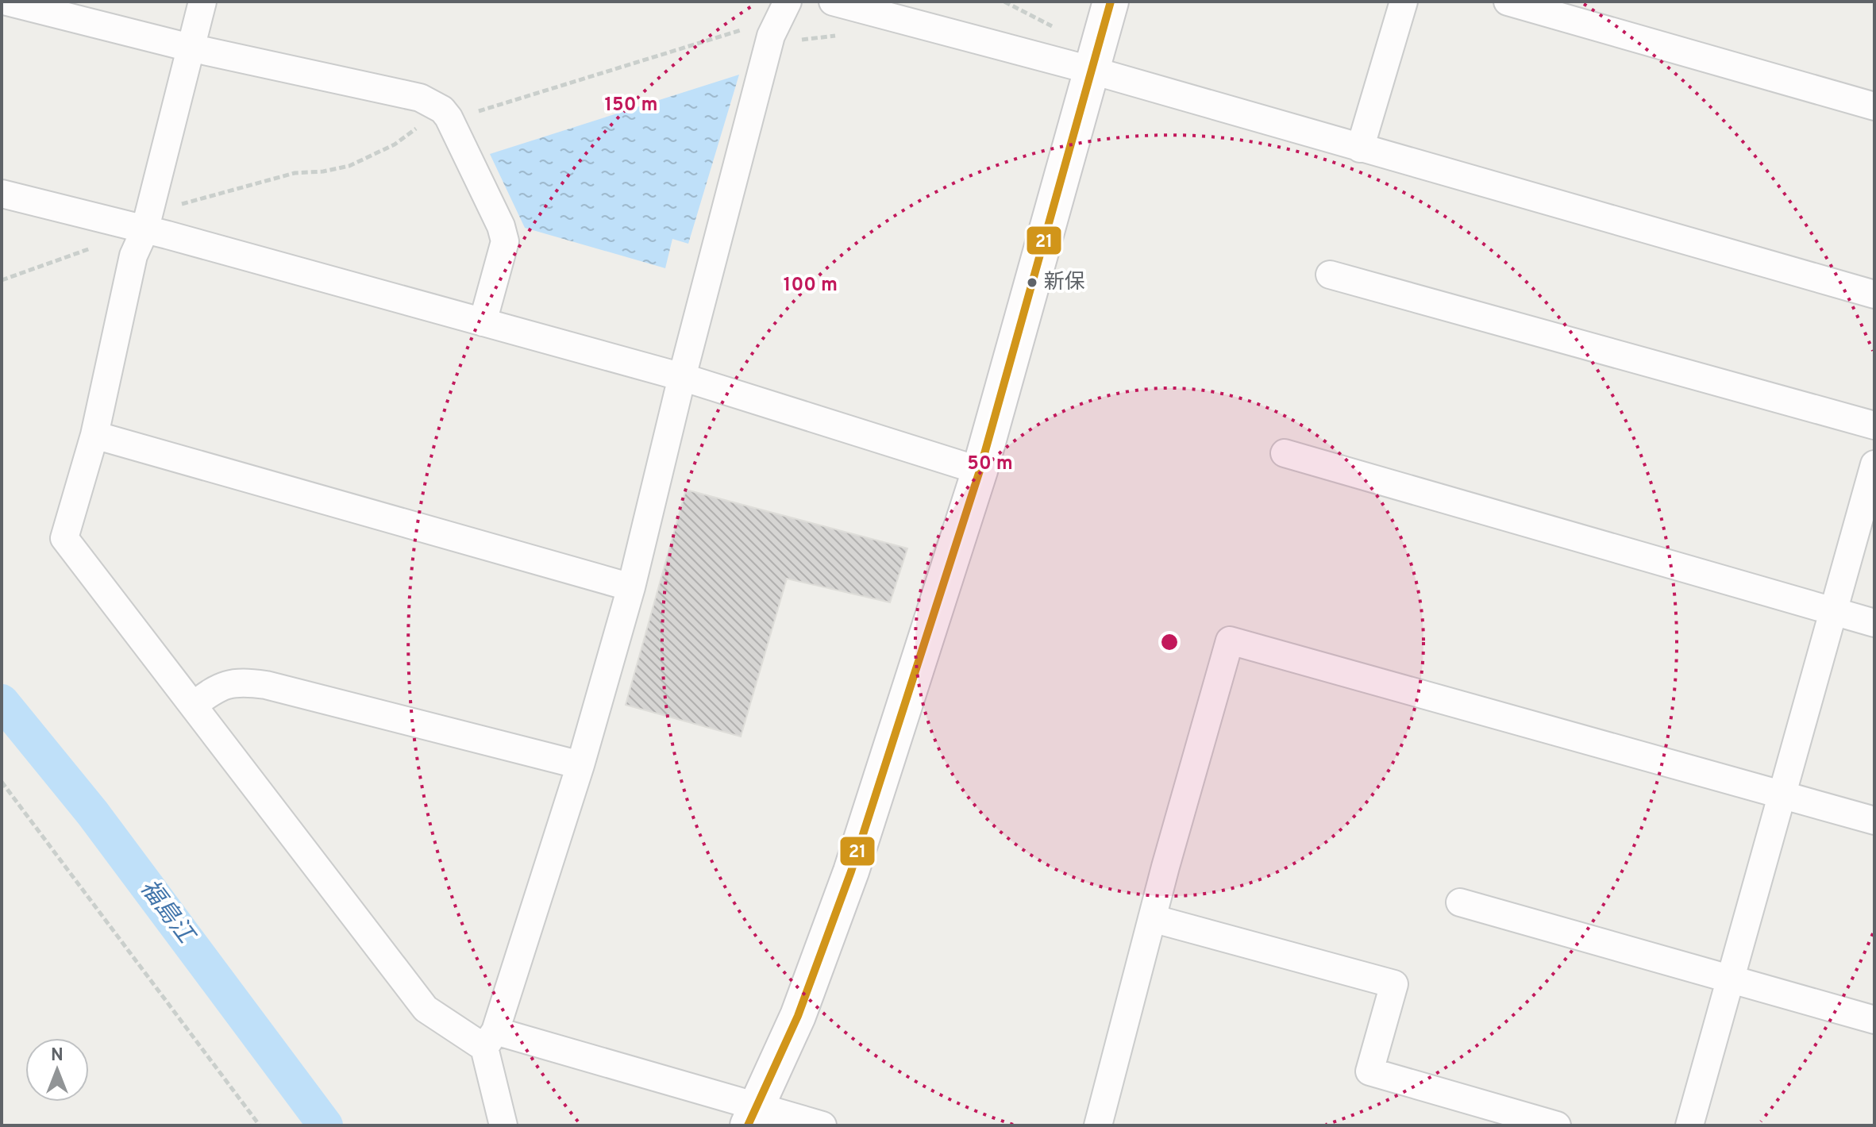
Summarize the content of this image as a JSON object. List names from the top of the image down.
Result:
{
  "water": ["福島江"],
  "places": ["新保"],
  "lines": ["transit line 21"],
  "north": "top",
  "rings": ["150 m", "100 m", "50 m"]
}
